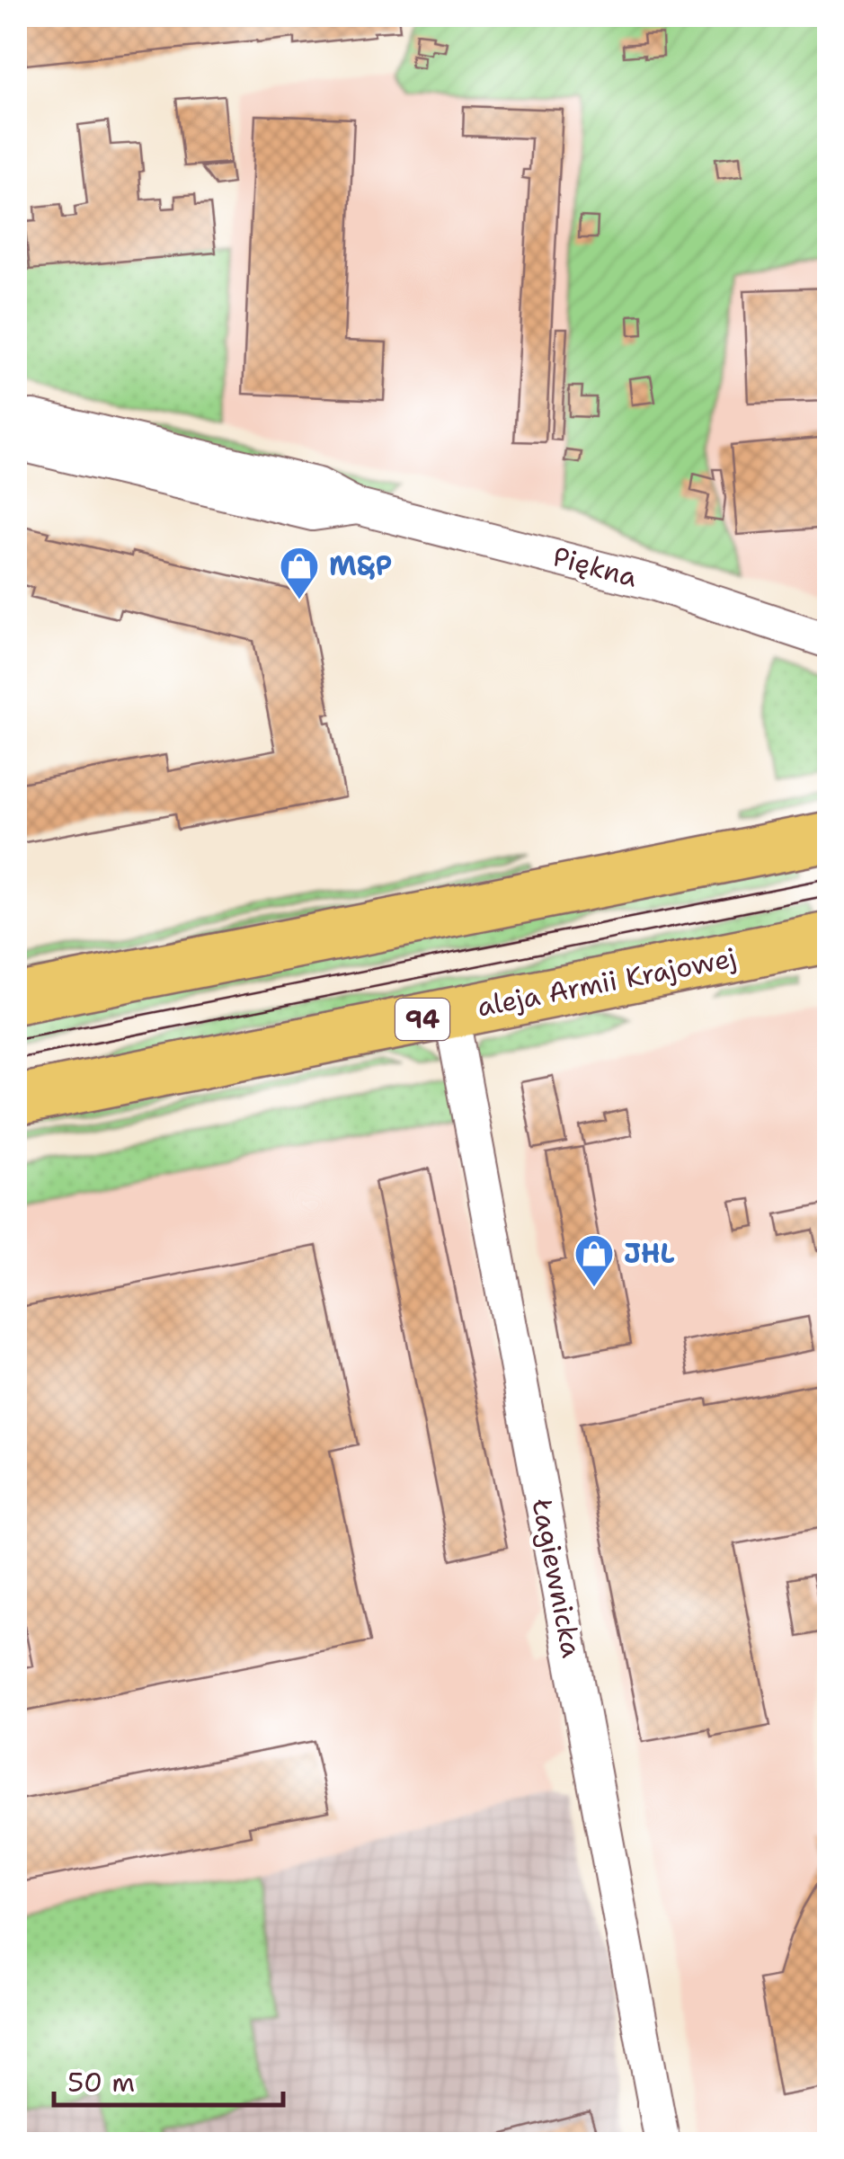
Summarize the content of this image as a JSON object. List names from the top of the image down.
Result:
{
  "streets": {
    "main road": ["aleja Armii Krajowej", "94"],
    "street": ["Piękna", "Łagiewnicka"]
  },
  "crossings": [
    ["aleja Armii Krajowej", "Łagiewnicka"]
  ],
  "places": {
    "shop": ["M&P", "JHL"]
  },
  "scale_bar": "50 m"
}
